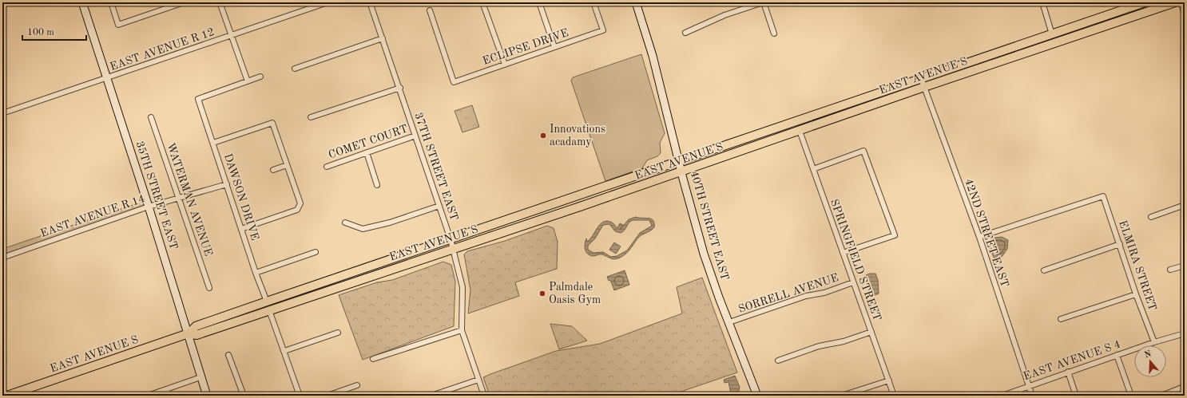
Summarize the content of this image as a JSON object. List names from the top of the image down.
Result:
{
  "streets": {
    "main road": ["EAST AVENUE S"],
    "street": [
      "ECLIPSE DRIVE",
      "EAST AVENUE R 12",
      "COMET COURT",
      "37TH STREET EAST",
      "35TH STREET EAST",
      "DAWSON DRIVE",
      "WATERMAN AVENUE",
      "EAST AVENUE R 14",
      "40TH STREET EAST",
      "42ND STREET EAST",
      "SPRINGFIELD STREET",
      "ELMIRA STREET",
      "SORRELL AVENUE",
      "EAST AVENUE S 4"
    ]
  },
  "crossings": [
    ["EAST AVENUE R 12", "35TH STREET EAST"],
    ["EAST AVENUE S", "37TH STREET EAST"],
    ["EAST AVENUE S", "35TH STREET EAST"],
    ["EAST AVENUE S", "DAWSON DRIVE"],
    ["EAST AVENUE S", "40TH STREET EAST"],
    ["EAST AVENUE S", "42ND STREET EAST"],
    ["EAST AVENUE S", "SPRINGFIELD STREET"],
    ["COMET COURT", "37TH STREET EAST"],
    ["35TH STREET EAST", "EAST AVENUE R 14"],
    ["DAWSON DRIVE", "EAST AVENUE R 14"],
    ["WATERMAN AVENUE", "EAST AVENUE R 14"],
    ["40TH STREET EAST", "SORRELL AVENUE"],
    ["42ND STREET EAST", "ELMIRA STREET"],
    ["42ND STREET EAST", "EAST AVENUE S 4"],
    ["SPRINGFIELD STREET", "SORRELL AVENUE"],
    ["ELMIRA STREET", "EAST AVENUE S 4"]
  ],
  "places": ["Innovations acadamy", "Palmdale Oasis Gym"],
  "scale_bar": "100 m",
  "north": "top"
}
